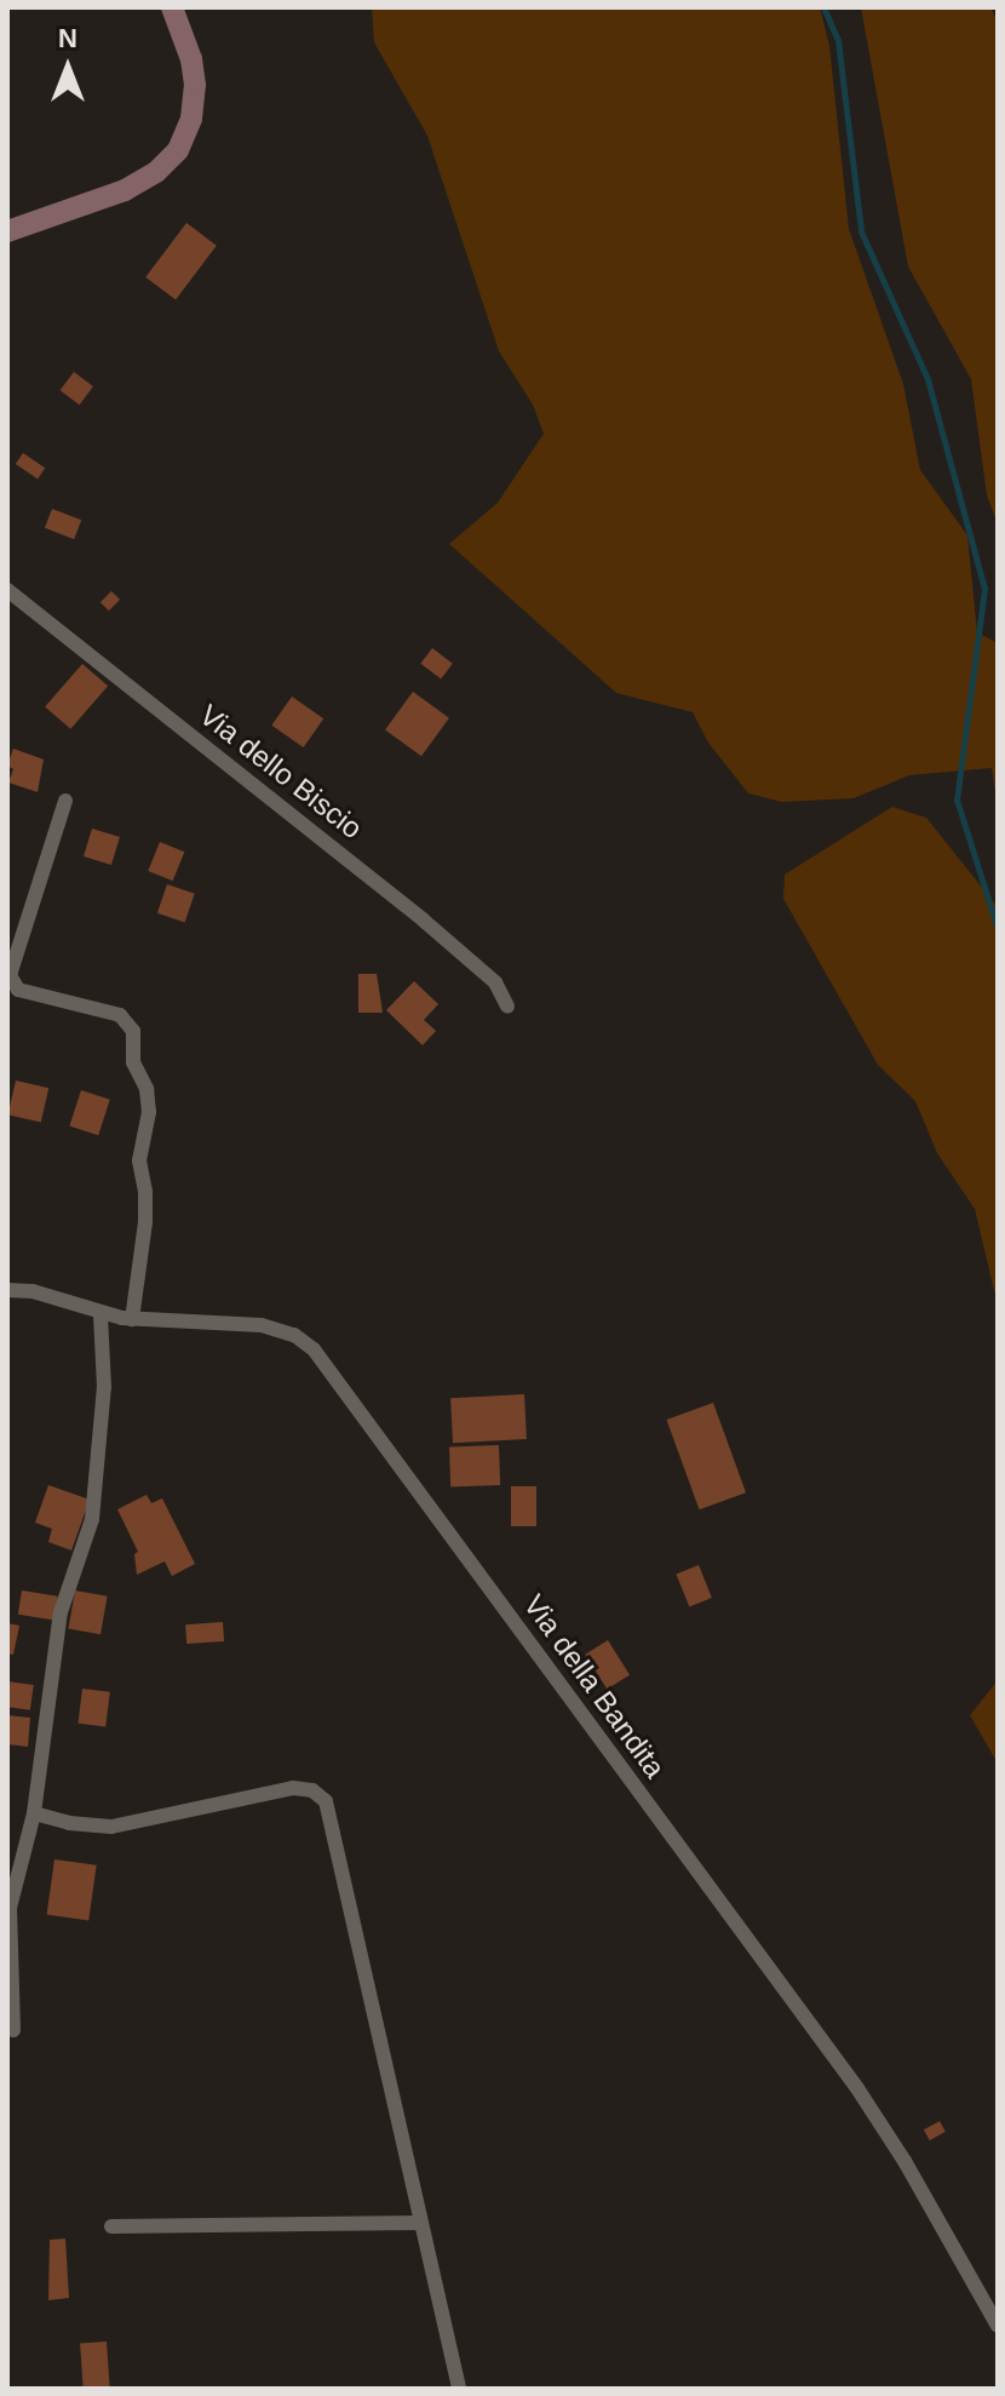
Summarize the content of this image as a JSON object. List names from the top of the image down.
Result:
{
  "streets": {
    "street": ["Via dello Biscio", "Via della Bandita"]
  },
  "north": "top"
}
